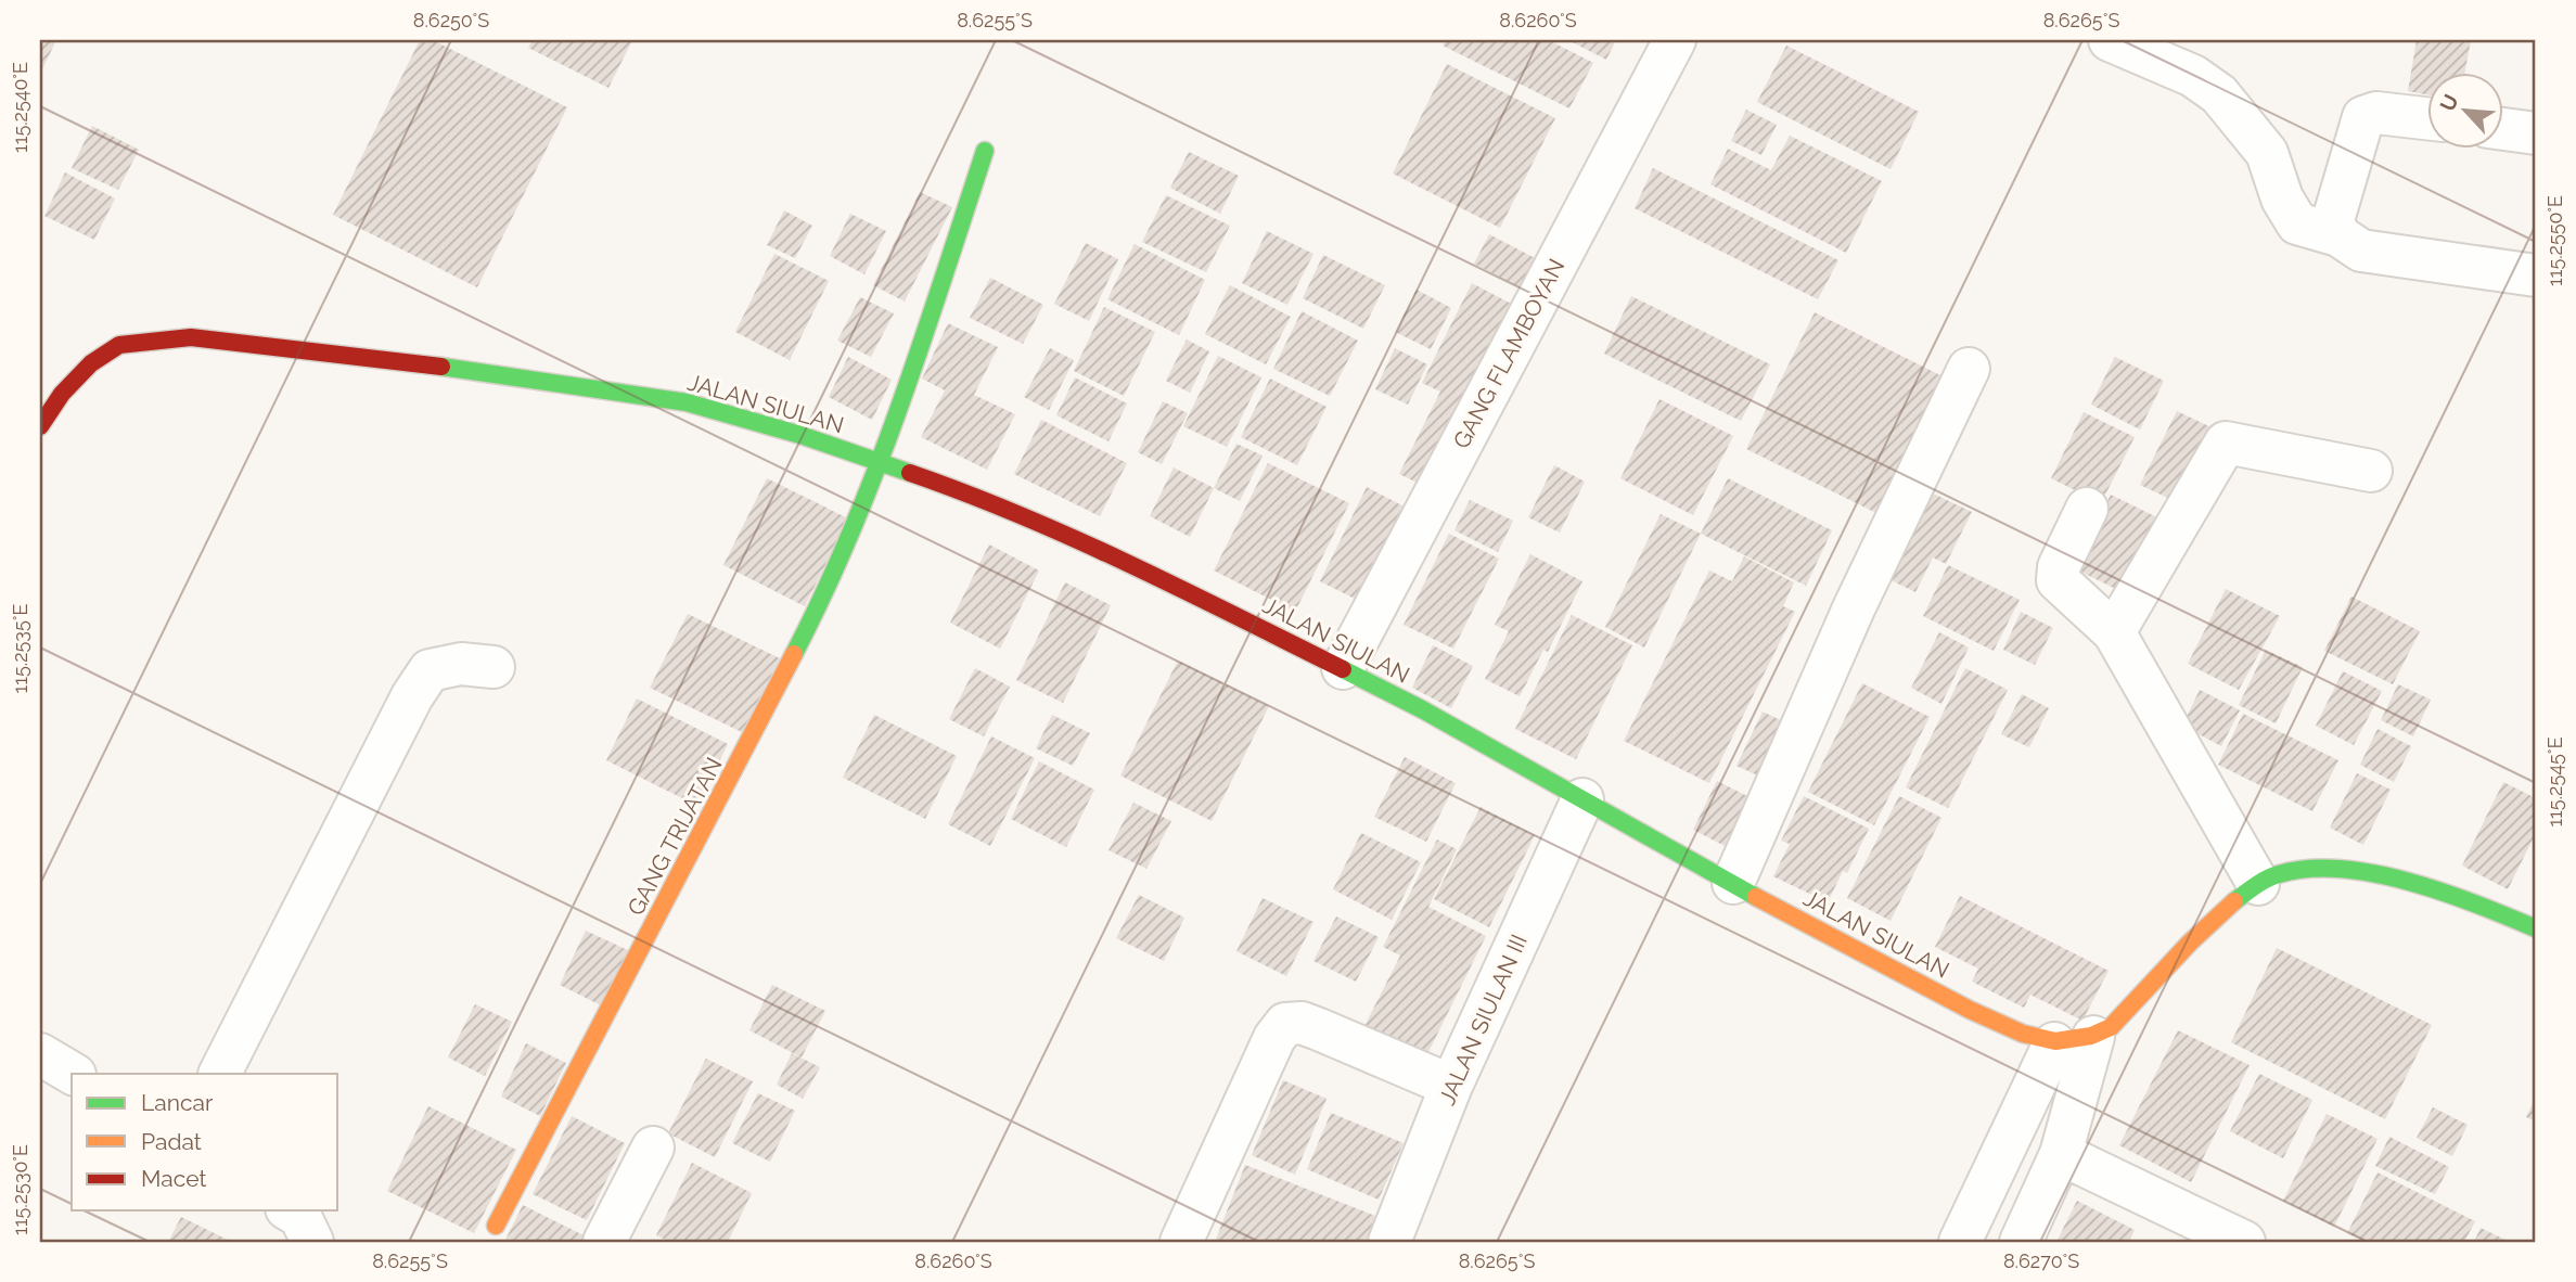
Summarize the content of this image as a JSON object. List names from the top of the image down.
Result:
{
  "streets": {
    "street": [
      "GANG FLAMBOYAN",
      "JALAN SIULAN",
      "GANG TRIJATAN",
      "JALAN SIULAN III"
    ]
  },
  "crossings": [
    ["GANG FLAMBOYAN", "JALAN SIULAN"],
    ["JALAN SIULAN", "GANG TRIJATAN"],
    ["JALAN SIULAN", "JALAN SIULAN III"]
  ],
  "legend": ["Lancar", "Padat", "Macet"],
  "north": "top left",
  "coordinates": [
    "8.6250°S",
    "8.6255°S",
    "8.6260°S",
    "8.6265°S",
    "115.2540°E",
    "115.2550°E",
    "115.2535°E",
    "115.2545°E",
    "115.2530°E",
    "8.6270°S"
  ]
}
